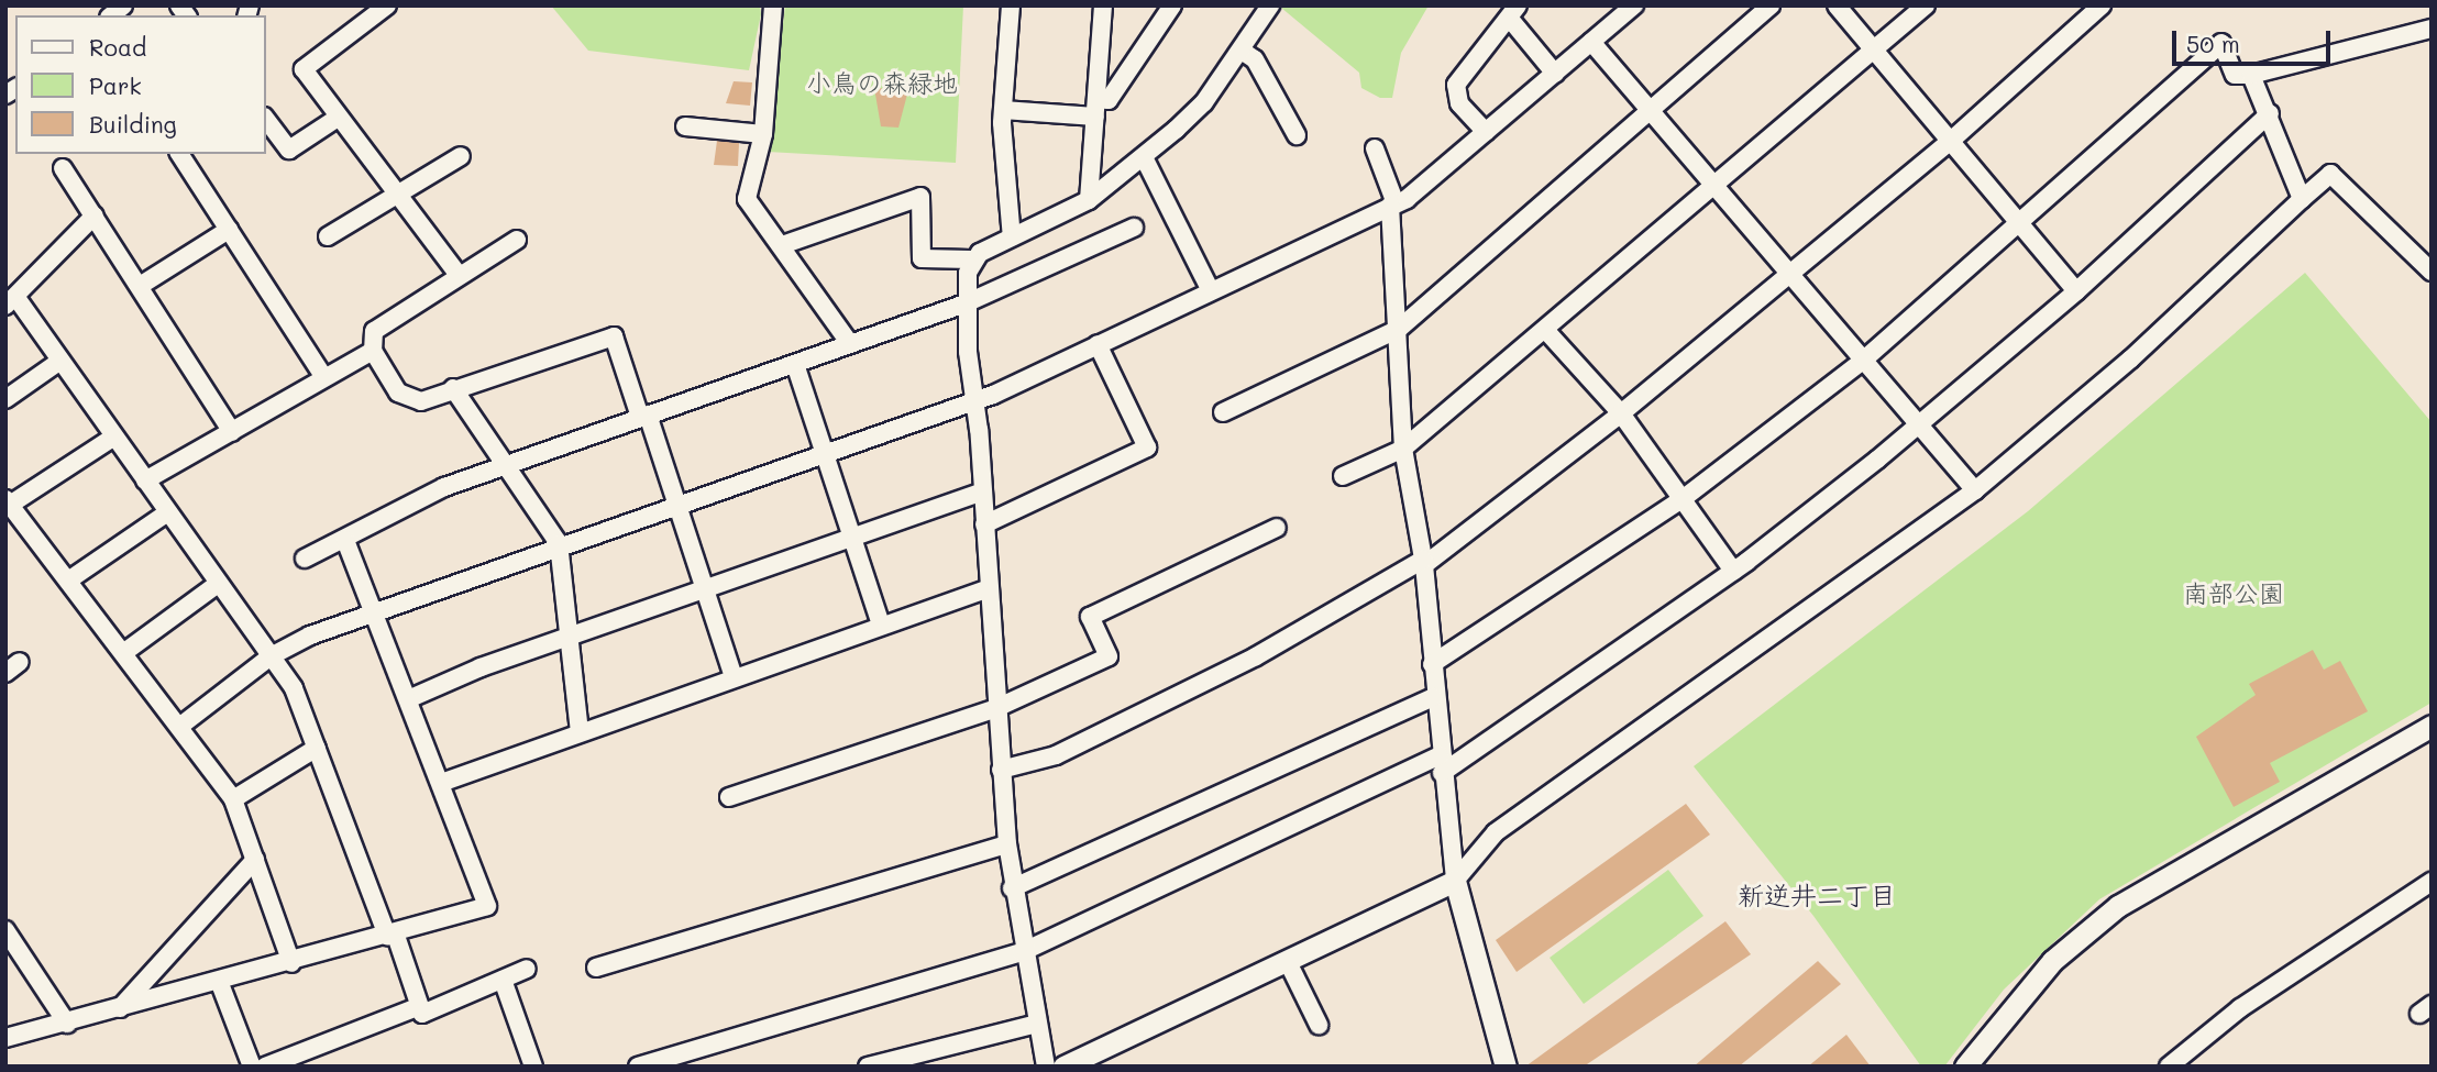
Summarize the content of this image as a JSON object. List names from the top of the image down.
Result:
{
  "districts": ["新逆井二丁目"],
  "parks": ["小鳥の森緑地", "南部公園"],
  "legend": ["Road", "Park", "Building"],
  "scale_bar": "50 m"
}
